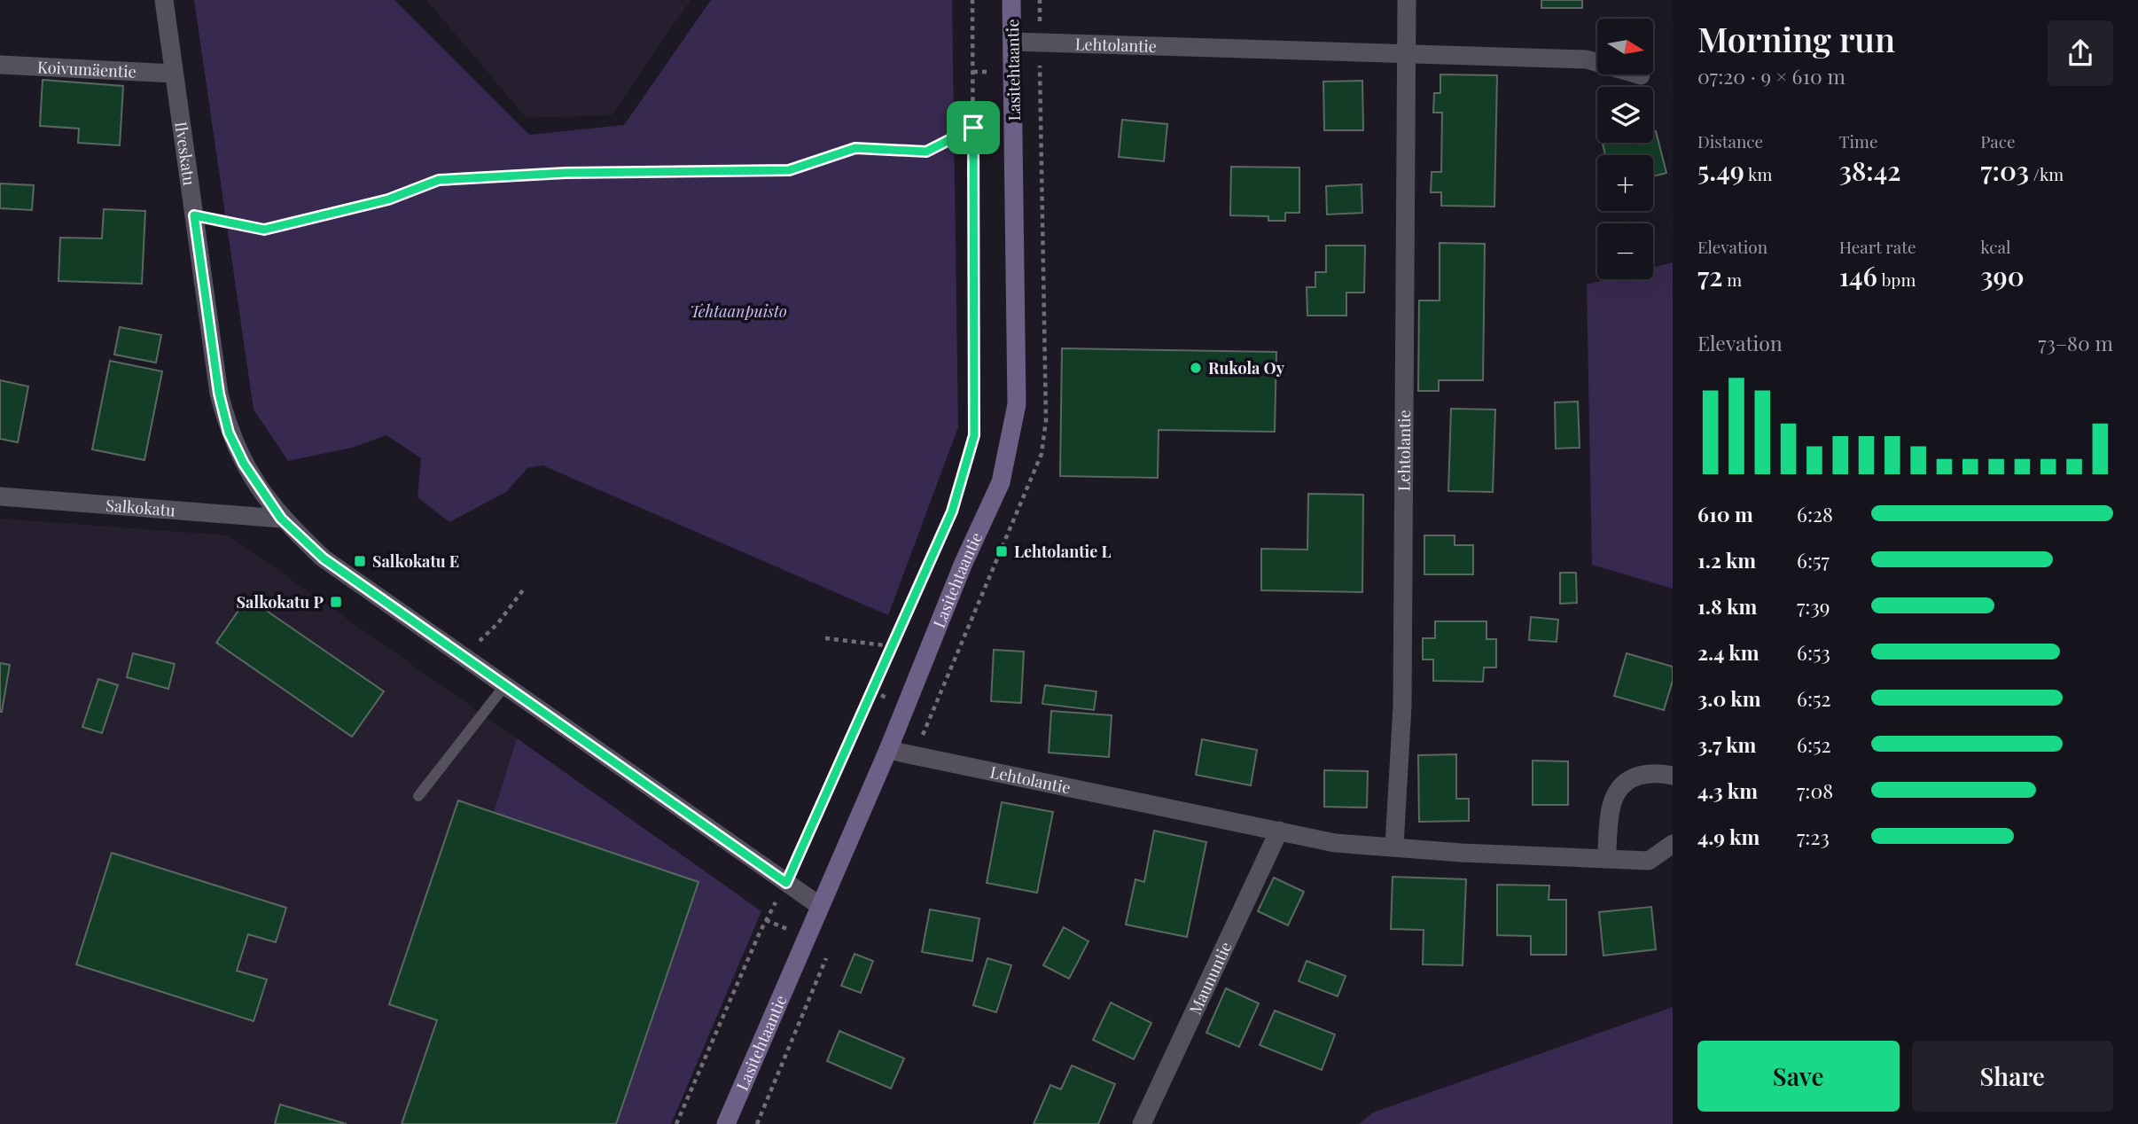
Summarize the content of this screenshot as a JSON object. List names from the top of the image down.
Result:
{
  "streets": {
    "street": [
      "Lehtolantie",
      "Koivumäentie",
      "Lasitehtaantie",
      "Ilveskatu",
      "Salkokatu",
      "Maununtie"
    ]
  },
  "crossings": [
    ["Lehtolantie", "Lasitehtaantie"],
    ["Lehtolantie", "Maununtie"],
    ["Koivumäentie", "Ilveskatu"],
    ["Lasitehtaantie", "Ilveskatu"],
    ["Ilveskatu", "Salkokatu"]
  ],
  "parks": ["Tehtaanpuisto"],
  "places": {
    "other": ["Rukola Oy"],
    "transit": ["Lehtolantie L", "Salkokatu E", "Salkokatu P"]
  },
  "north": "right",
  "page": {
    "heading": ["Morning run", "07:20 · 9 × 610 m"],
    "map_buttons": ["+", "−"],
    "stats": [
      ["Distance", "5.49 km"],
      ["Time", "38:42"],
      ["Pace", "7:03 /km"],
      ["Elevation", "72 m"],
      ["Heart rate", "146 bpm"],
      ["kcal", "390"]
    ],
    "chart": ["Elevation", "73–80 m"],
    "list": [
      {
        "name": "610 m",
        "note": "6:28"
      },
      {
        "name": "1.2 km",
        "note": "6:57"
      },
      {
        "name": "1.8 km",
        "note": "7:39"
      },
      {
        "name": "2.4 km",
        "note": "6:53"
      },
      {
        "name": "3.0 km",
        "note": "6:52"
      },
      {
        "name": "3.7 km",
        "note": "6:52"
      },
      {
        "name": "4.3 km",
        "note": "7:08"
      },
      {
        "name": "4.9 km",
        "note": "7:23"
      }
    ],
    "buttons": ["Save", "Share"]
  }
}
